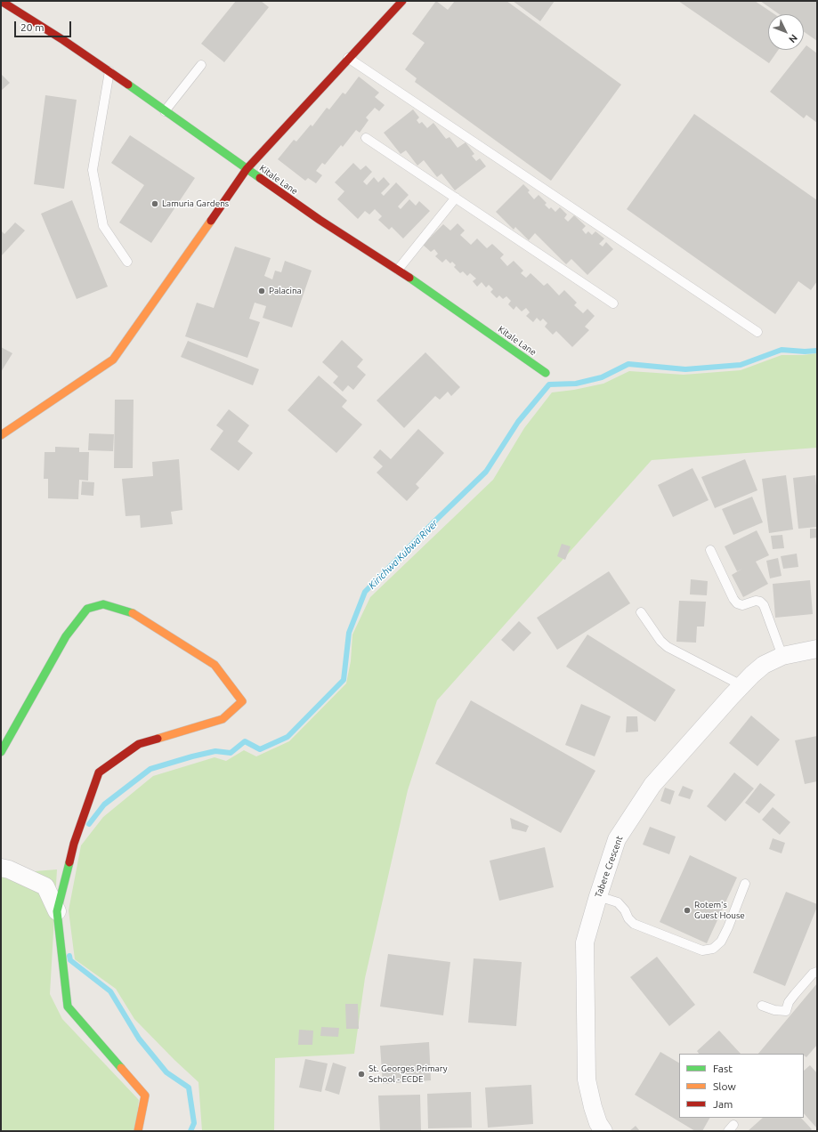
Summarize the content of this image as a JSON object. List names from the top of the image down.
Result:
{
  "streets": {
    "street": ["Kitale Lane", "Tabere Crescent"]
  },
  "water": ["Kirichwa Kubwa River"],
  "places": [
    "Lamuria Gardens",
    "Palacina",
    "Rotem's Guest House",
    "St. Georges Primary School - ECDE"
  ],
  "legend": ["Fast", "Slow", "Jam"],
  "scale_bar": "20 m",
  "north": "bottom right"
}
